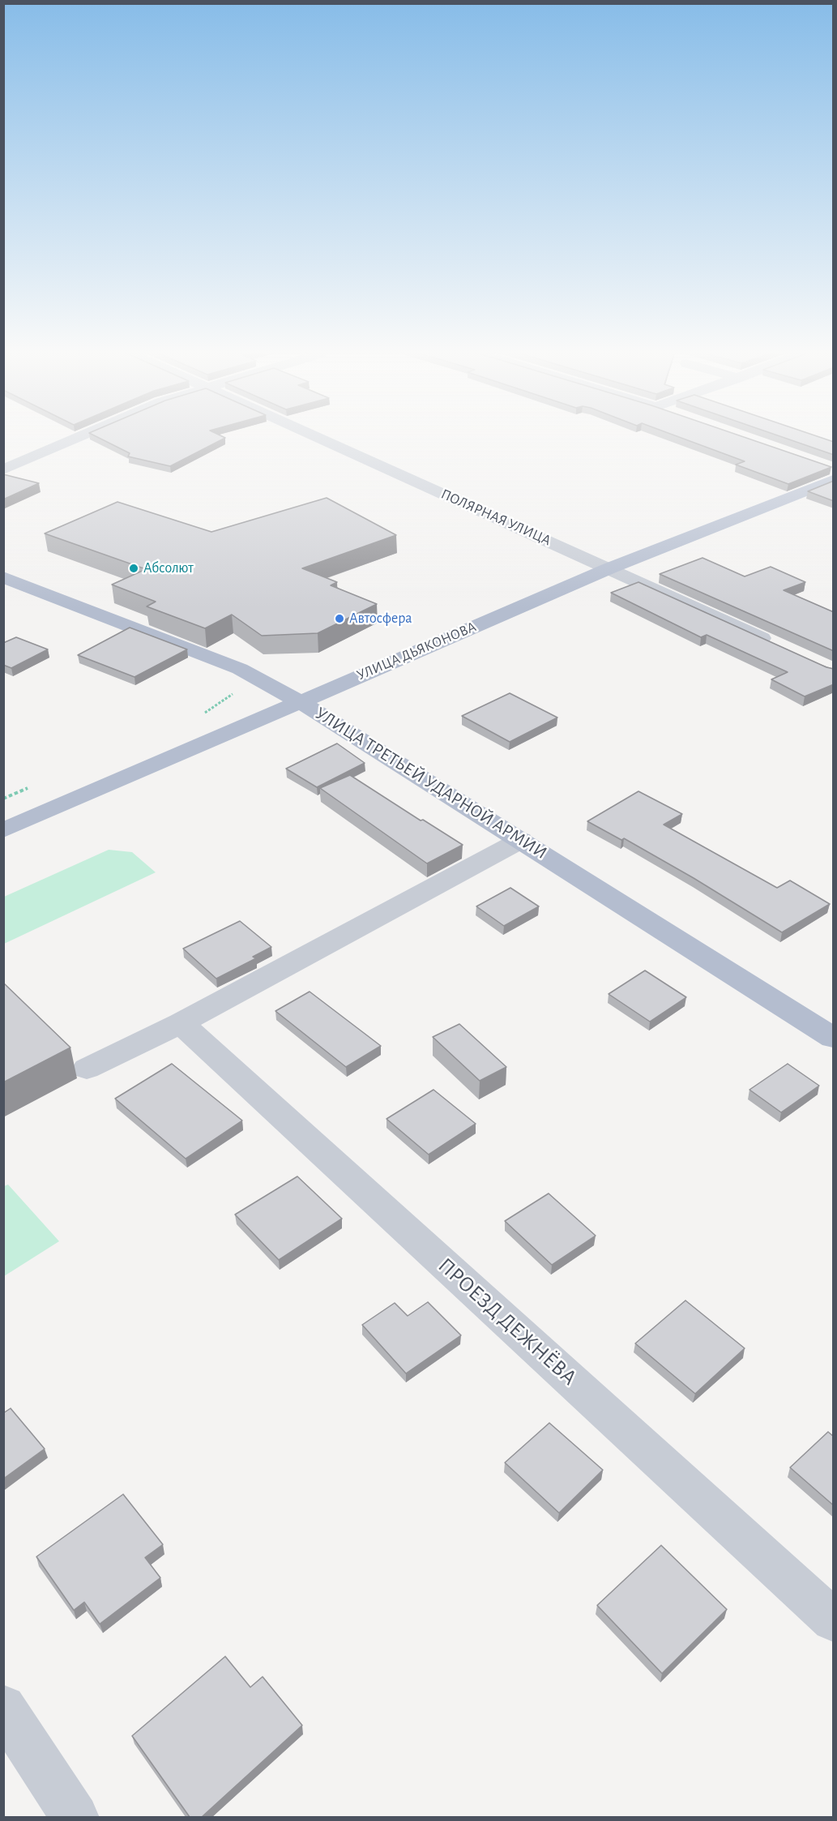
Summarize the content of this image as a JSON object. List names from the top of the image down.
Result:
{
  "streets": {
    "main road": ["УЛИЦА ДЬЯКОНОВА", "УЛИЦА ТРЕТЬЕЙ УДАРНОЙ АРМИИ"],
    "street": ["ПОЛЯРНАЯ УЛИЦА", "ПРОЕЗД ДЕЖНЁВА"]
  },
  "crossings": [
    ["ПОЛЯРНАЯ УЛИЦА", "УЛИЦА ДЬЯКОНОВА"],
    ["УЛИЦА ДЬЯКОНОВА", "УЛИЦА ТРЕТЬЕЙ УДАРНОЙ АРМИИ"]
  ],
  "places": ["Абсолют", "Автосфера"]
}
